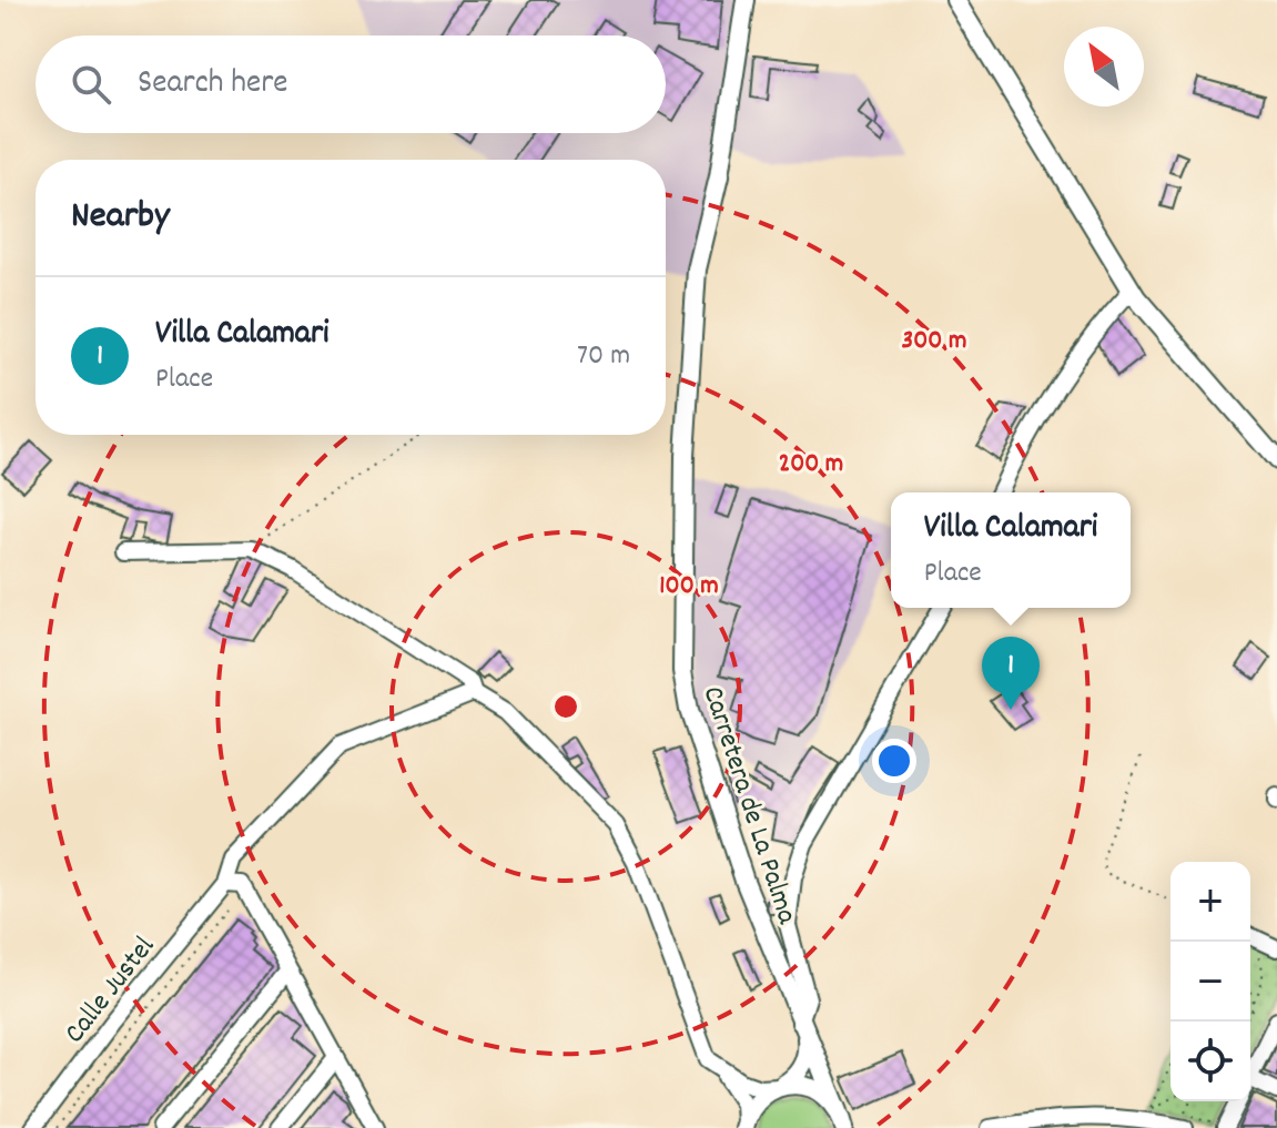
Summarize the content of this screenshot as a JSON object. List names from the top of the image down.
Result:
{
  "streets": {
    "main road": ["Carretera de La Palma"],
    "street": ["Calle Justel"]
  },
  "north": "top left",
  "page": {
    "search": "Search here",
    "heading": "Nearby",
    "list": [
      {
        "mark": "1",
        "name": "Villa Calamari",
        "note": "Place",
        "value": "70 m"
      }
    ],
    "popup": ["Villa Calamari", "Place"],
    "pins": "1",
    "map_buttons": ["+", "−"]
  },
  "rings": ["300 m", "200 m", "100 m"]
}
